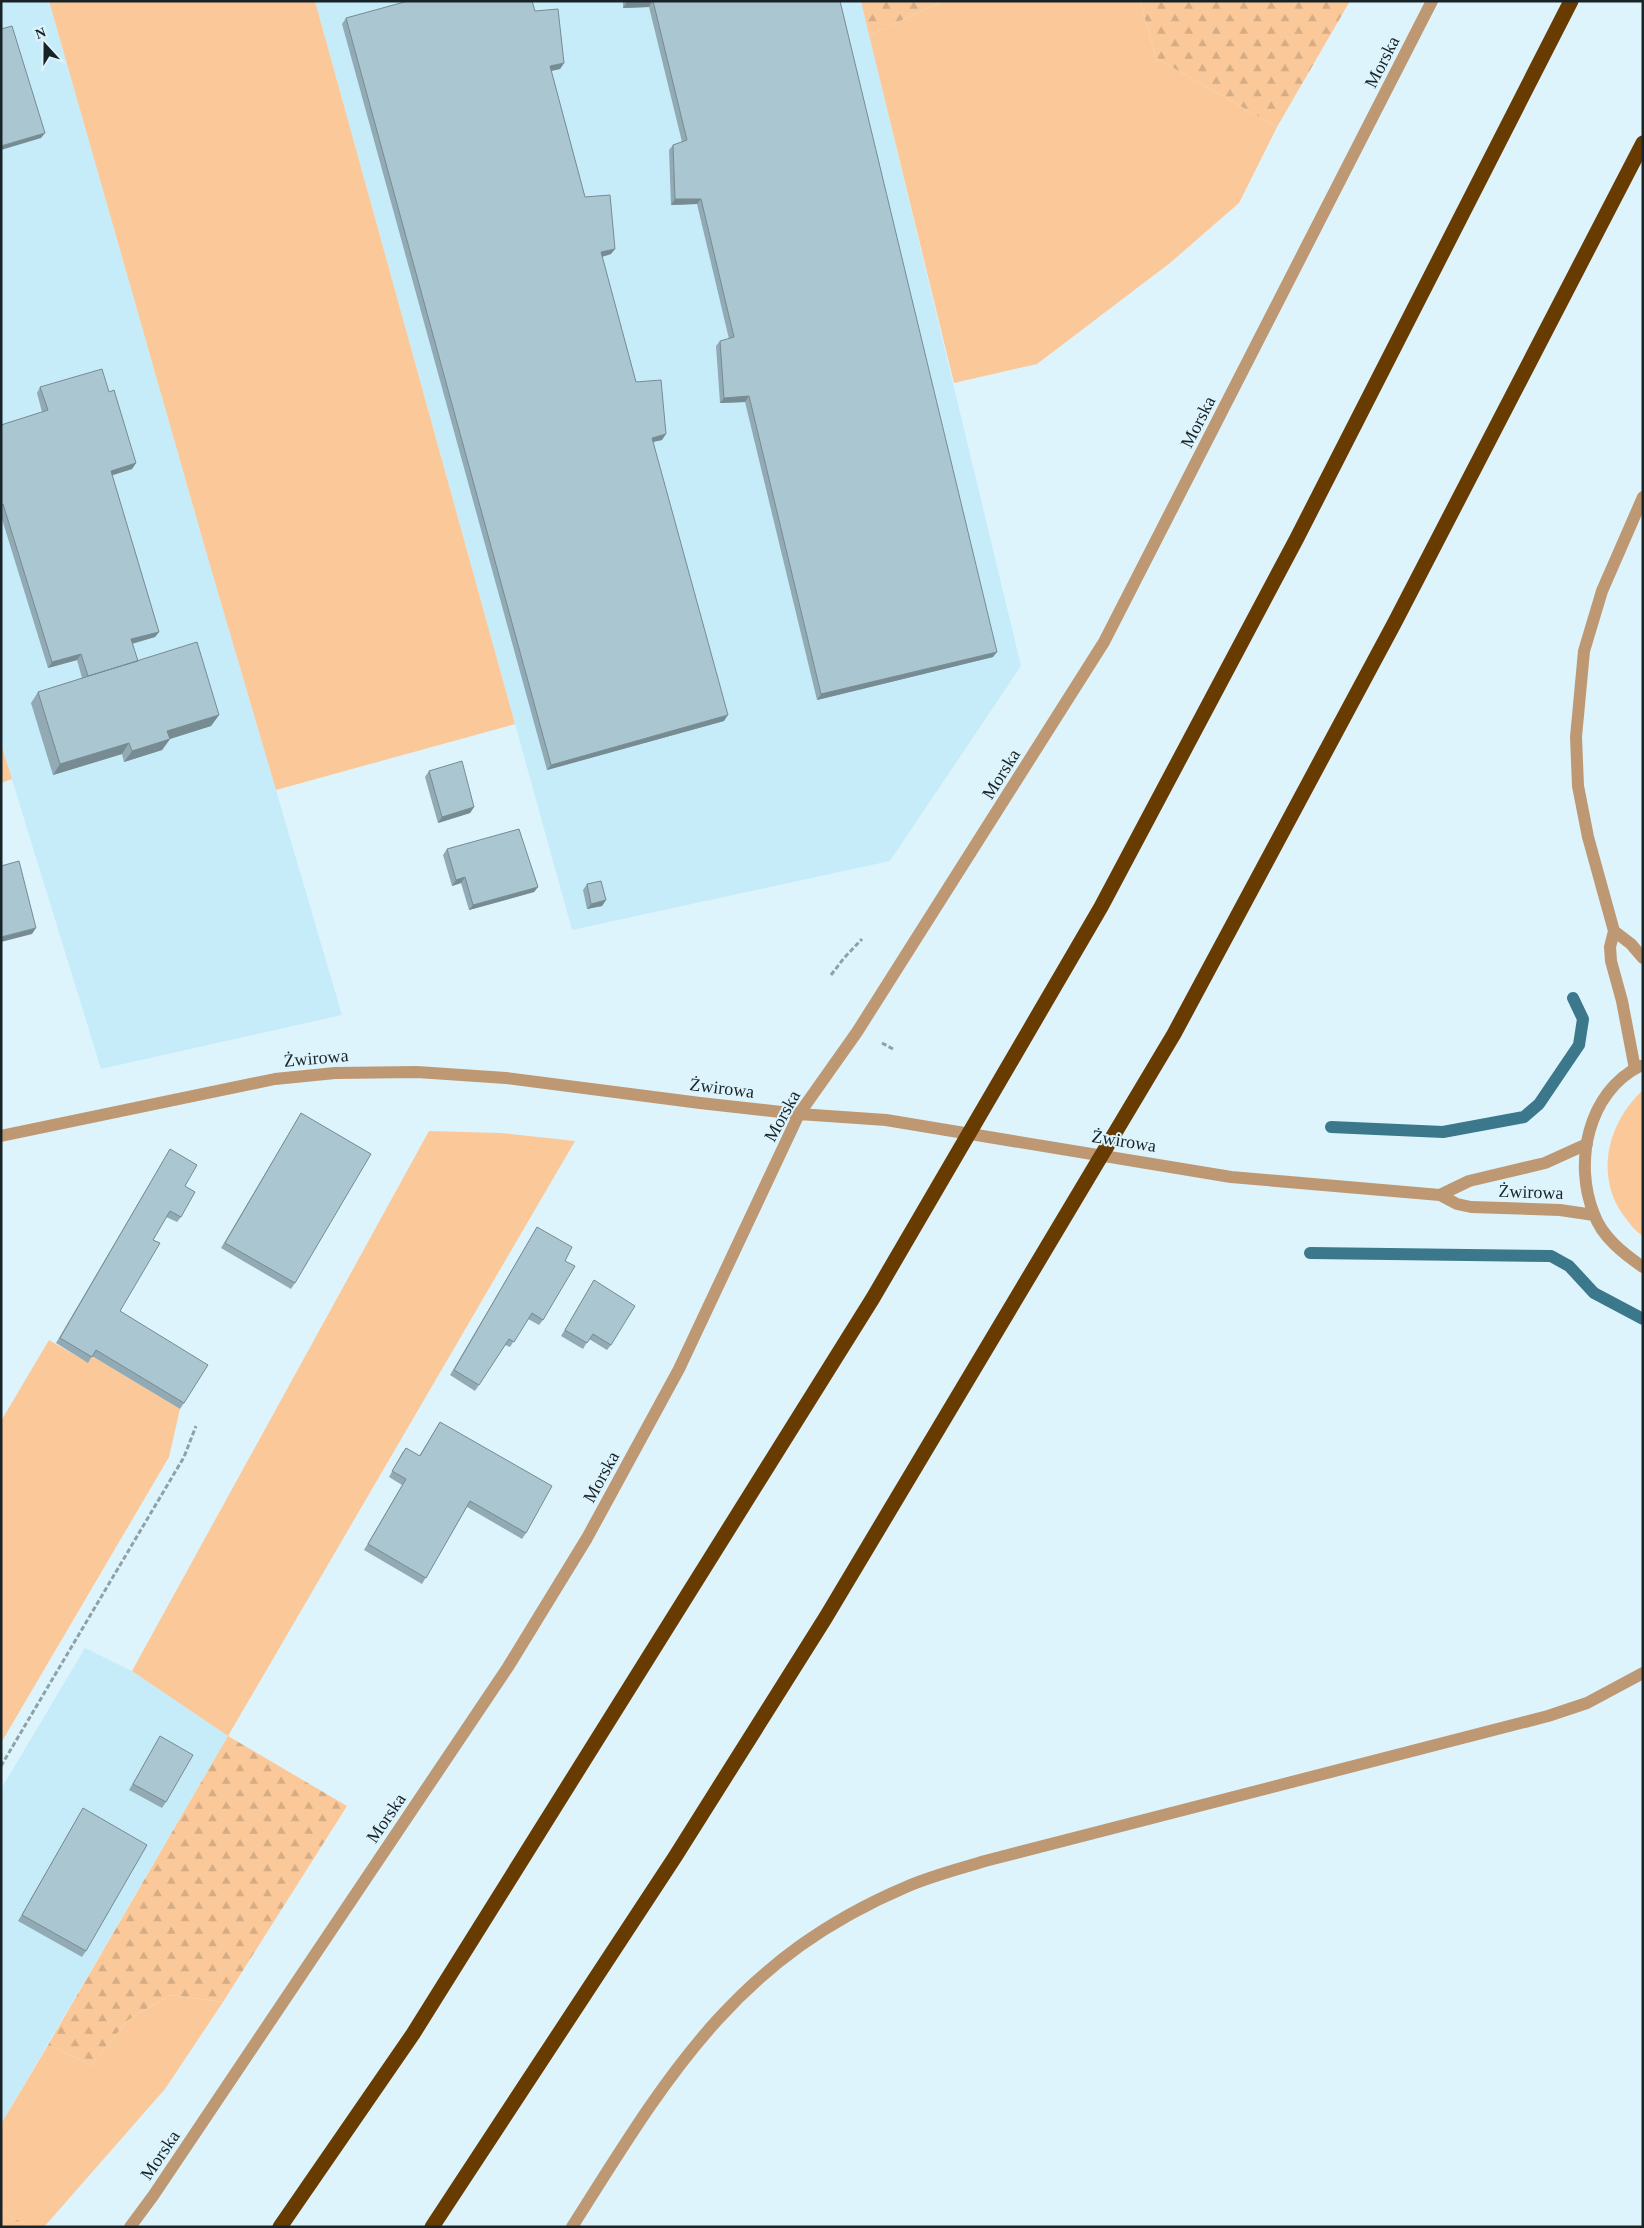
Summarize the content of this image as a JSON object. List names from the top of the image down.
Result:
{
  "streets": {
    "street": ["Morska", "Żwirowa"]
  },
  "crossings": [
    ["Morska", "Żwirowa"]
  ],
  "north": "top"
}
